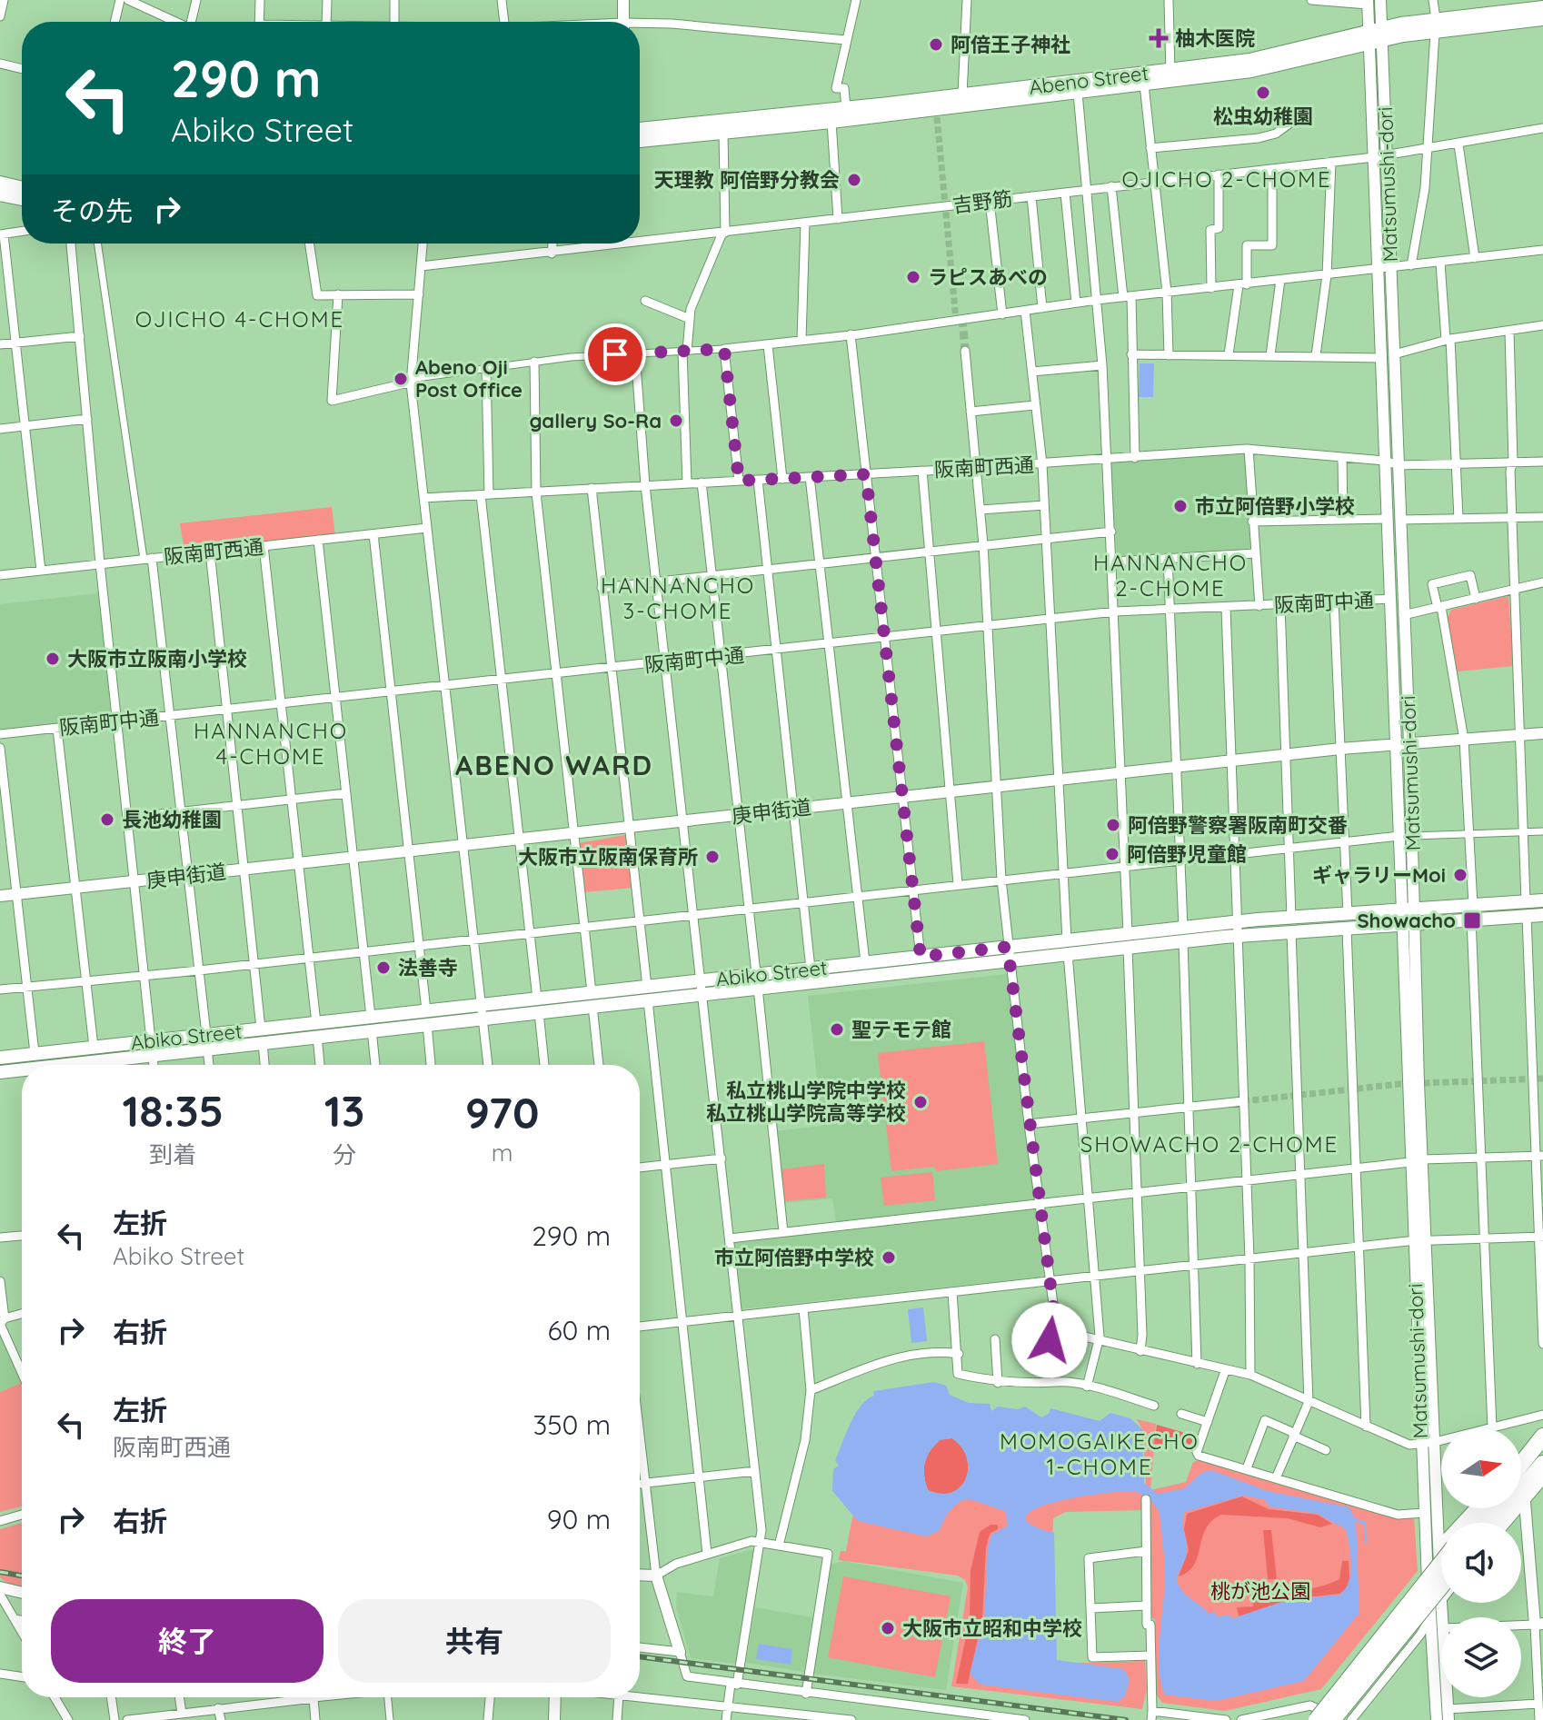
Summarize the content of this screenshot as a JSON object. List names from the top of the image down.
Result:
{
  "streets": {
    "main road": ["Abeno Street", "Abiko Street"],
    "street": [
      "Matsumushi-dori",
      "吉野筋",
      "阪南町西通",
      "阪南町中通",
      "庚申街道"
    ]
  },
  "crossings": [
    ["Abeno Street", "Matsumushi-dori"],
    ["Matsumushi-dori", "吉野筋"],
    ["Matsumushi-dori", "阪南町西通"],
    ["Matsumushi-dori", "阪南町中通"],
    ["Matsumushi-dori", "庚申街道"],
    ["Matsumushi-dori", "Abiko Street"]
  ],
  "districts": [
    "OJICHO 2-CHOME",
    "OJICHO 4-CHOME",
    "HANNANCHO 2-CHOME",
    "HANNANCHO 3-CHOME",
    "HANNANCHO 4-CHOME",
    "ABENO WARD",
    "SHOWACHO 2-CHOME",
    "MOMOGAIKECHO 1-CHOME"
  ],
  "parks": ["桃が池公園"],
  "places": {
    "health": ["柚木医院"],
    "other": [
      "阿倍王子神社",
      "松虫幼稚園",
      "天理教 阿倍野分教会",
      "ラピスあべの",
      "Abeno Oji Post Office",
      "gallery So-Ra",
      "市立阿倍野小学校",
      "大阪市立阪南小学校",
      "長池幼稚園",
      "阿倍野警察署阪南町交番",
      "阿倍野児童館",
      "大阪市立阪南保育所",
      "ギャラリーMoi",
      "法善寺",
      "聖テモテ館",
      "私立桃山学院中学校 私立桃山学院高等学校",
      "市立阿倍野中学校",
      "大阪市立昭和中学校"
    ],
    "transit": ["Showacho"]
  },
  "north": "right",
  "page": {
    "turn": ["290 m", "Abiko Street"],
    "then": "その先",
    "eta": [
      "18:35",
      "到着",
      "13",
      "分",
      "970",
      "m"
    ],
    "list": [
      {
        "name": "左折",
        "note": "Abiko Street",
        "value": "290 m"
      },
      {
        "name": "右折",
        "value": "60 m"
      },
      {
        "name": "左折",
        "note": "阪南町西通",
        "value": "350 m"
      },
      {
        "name": "右折",
        "value": "90 m"
      }
    ],
    "buttons": ["終了", "共有"]
  }
}
